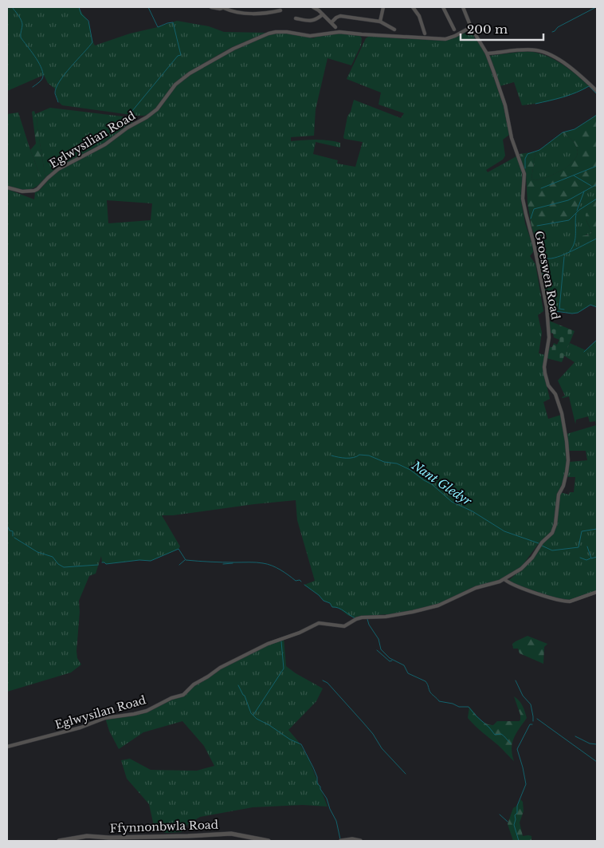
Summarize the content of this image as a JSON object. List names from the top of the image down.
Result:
{
  "streets": {
    "street": [
      "Eglwysilian Road",
      "Groeswen Road",
      "Eglwysilan Road",
      "Ffynnonbwla Road"
    ]
  },
  "crossings": [
    ["Eglwysilian Road", "Groeswen Road"],
    ["Groeswen Road", "Eglwysilan Road"]
  ],
  "water": ["Nant Gledyr"],
  "scale_bar": "200 m"
}
